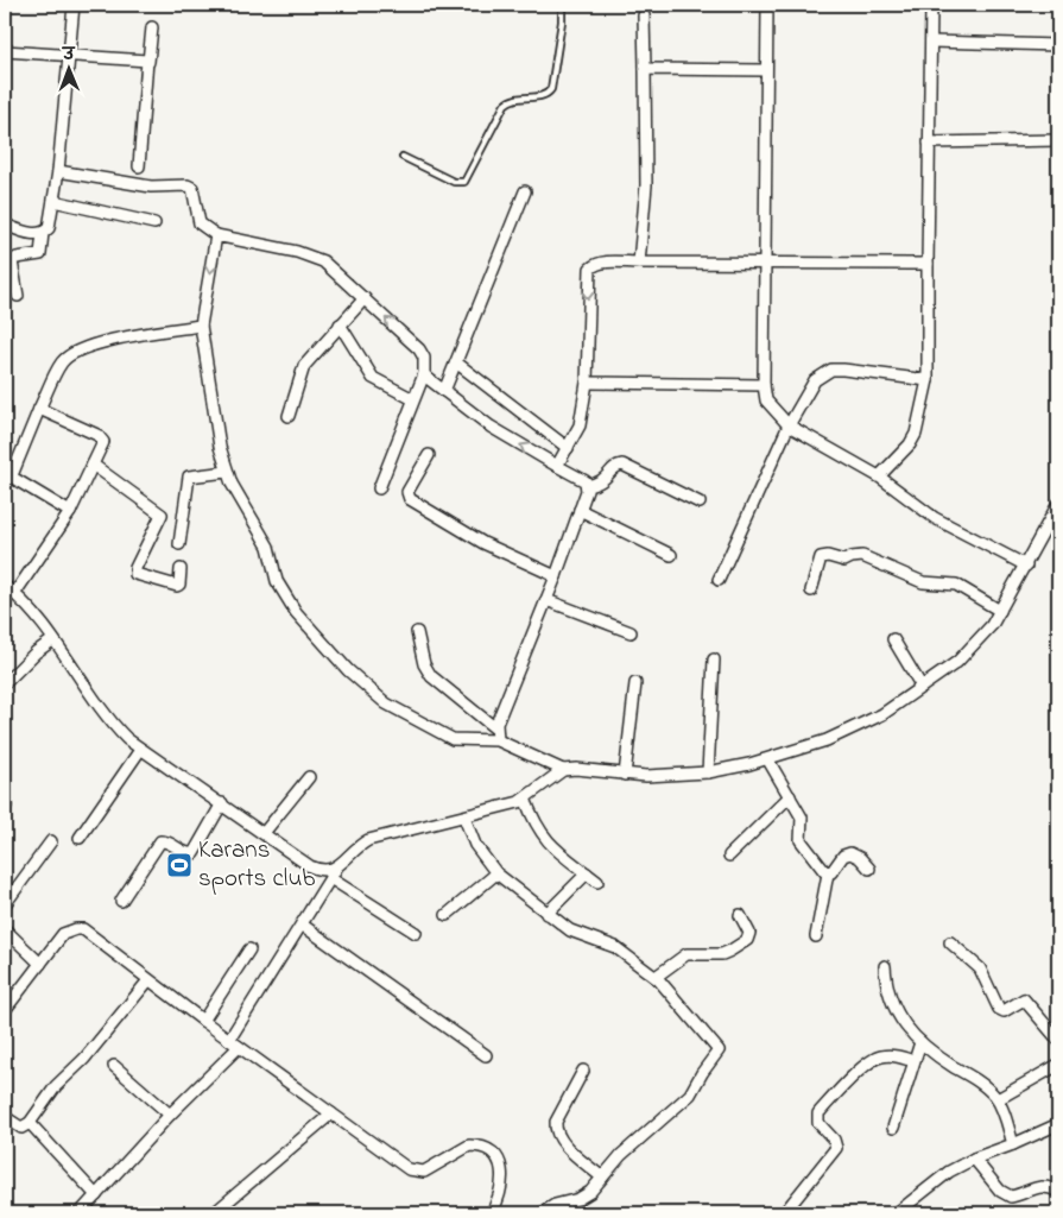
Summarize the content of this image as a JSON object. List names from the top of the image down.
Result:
{
  "places": {
    "sports": ["Karans sports club"]
  },
  "north": "top"
}
